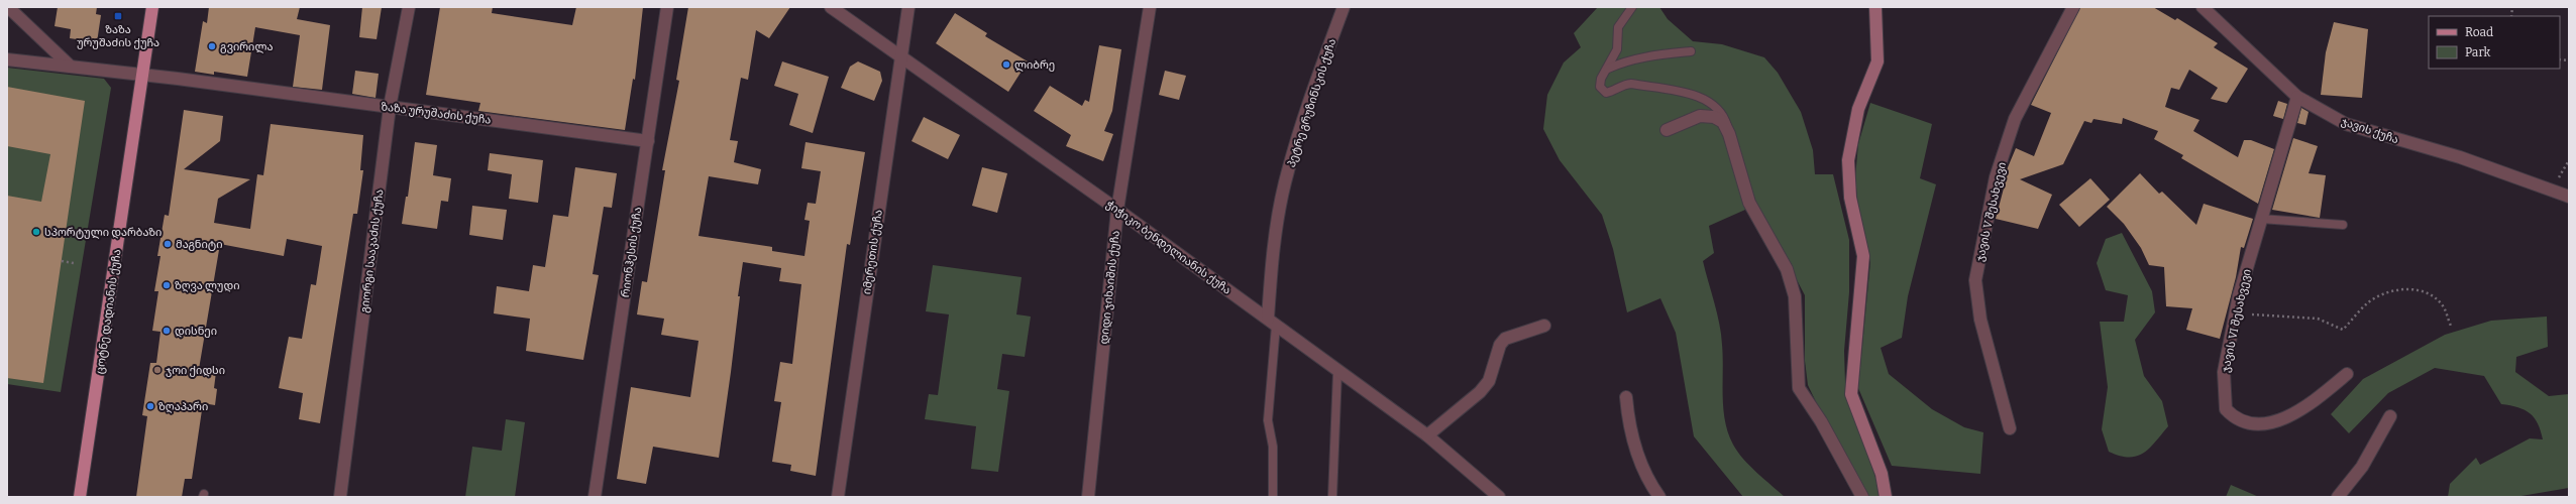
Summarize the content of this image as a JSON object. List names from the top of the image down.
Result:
{
  "streets": {
    "main road": ["ცოტნე დადიანის ქუჩა"],
    "street": [
      "პეტრე გრუზინსკის ქუჩა",
      "ზაზა ურუშაძის ქუჩა",
      "ჯავის ქუჩა",
      "ჯავის V შესახვევი",
      "ჭიჭიკო ბენდელიანის ქუჩა",
      "გიორგი სააკაძის ქუჩა",
      "რიონჰესის ქუჩა",
      "იმერეთის ქუჩა",
      "დიდი ჯიხაიშის ქუჩა",
      "ჯავის VI შესახვევი"
    ]
  },
  "crossings": [
    ["პეტრე გრუზინსკის ქუჩა", "ჭიჭიკო ბენდელიანის ქუჩა"],
    ["ზაზა ურუშაძის ქუჩა", "გიორგი სააკაძის ქუჩა"],
    ["ზაზა ურუშაძის ქუჩა", "რიონჰესის ქუჩა"],
    ["ზაზა ურუშაძის ქუჩა", "ცოტნე დადიანის ქუჩა"],
    ["ჯავის ქუჩა", "ჯავის VI შესახვევი"],
    ["ჭიჭიკო ბენდელიანის ქუჩა", "იმერეთის ქუჩა"],
    ["ჭიჭიკო ბენდელიანის ქუჩა", "დიდი ჯიხაიშის ქუჩა"]
  ],
  "places": {
    "transit": ["ზაზა ურუშაძის ქუჩა"],
    "other": [
      "გვირილა",
      "ლიბრე",
      "სპორტული დარბაზი",
      "მაგნიტი",
      "ზღვა ლუდი",
      "დისნეი",
      "ჯოი ქიდსი",
      "ზღაპარი"
    ]
  },
  "legend": ["Road", "Park"]
}
